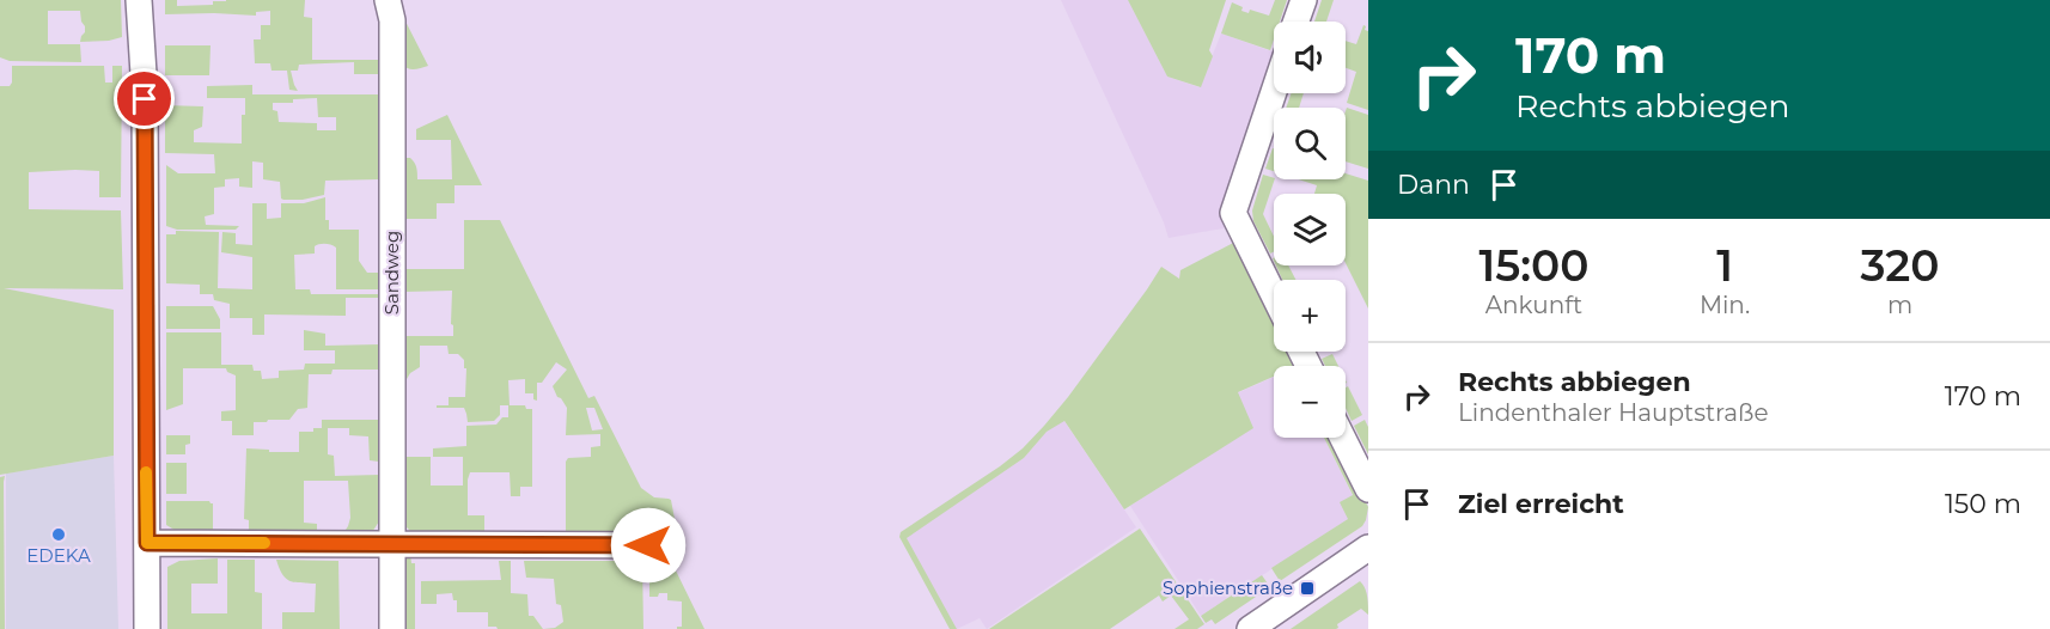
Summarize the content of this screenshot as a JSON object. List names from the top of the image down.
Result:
{
  "streets": {
    "street": ["Sandweg"]
  },
  "places": {
    "other": ["EDEKA"],
    "transit": ["Sophienstraße"]
  },
  "page": {
    "turn": ["170 m", "Rechts abbiegen"],
    "map_buttons": ["+", "−"],
    "then": "Dann",
    "eta": [
      "15:00",
      "Ankunft",
      "1",
      "Min.",
      "320",
      "m"
    ],
    "list": [
      {
        "name": "Rechts abbiegen",
        "note": "Lindenthaler Hauptstraße",
        "value": "170 m"
      },
      {
        "name": "Ziel erreicht",
        "value": "150 m"
      }
    ]
  }
}
